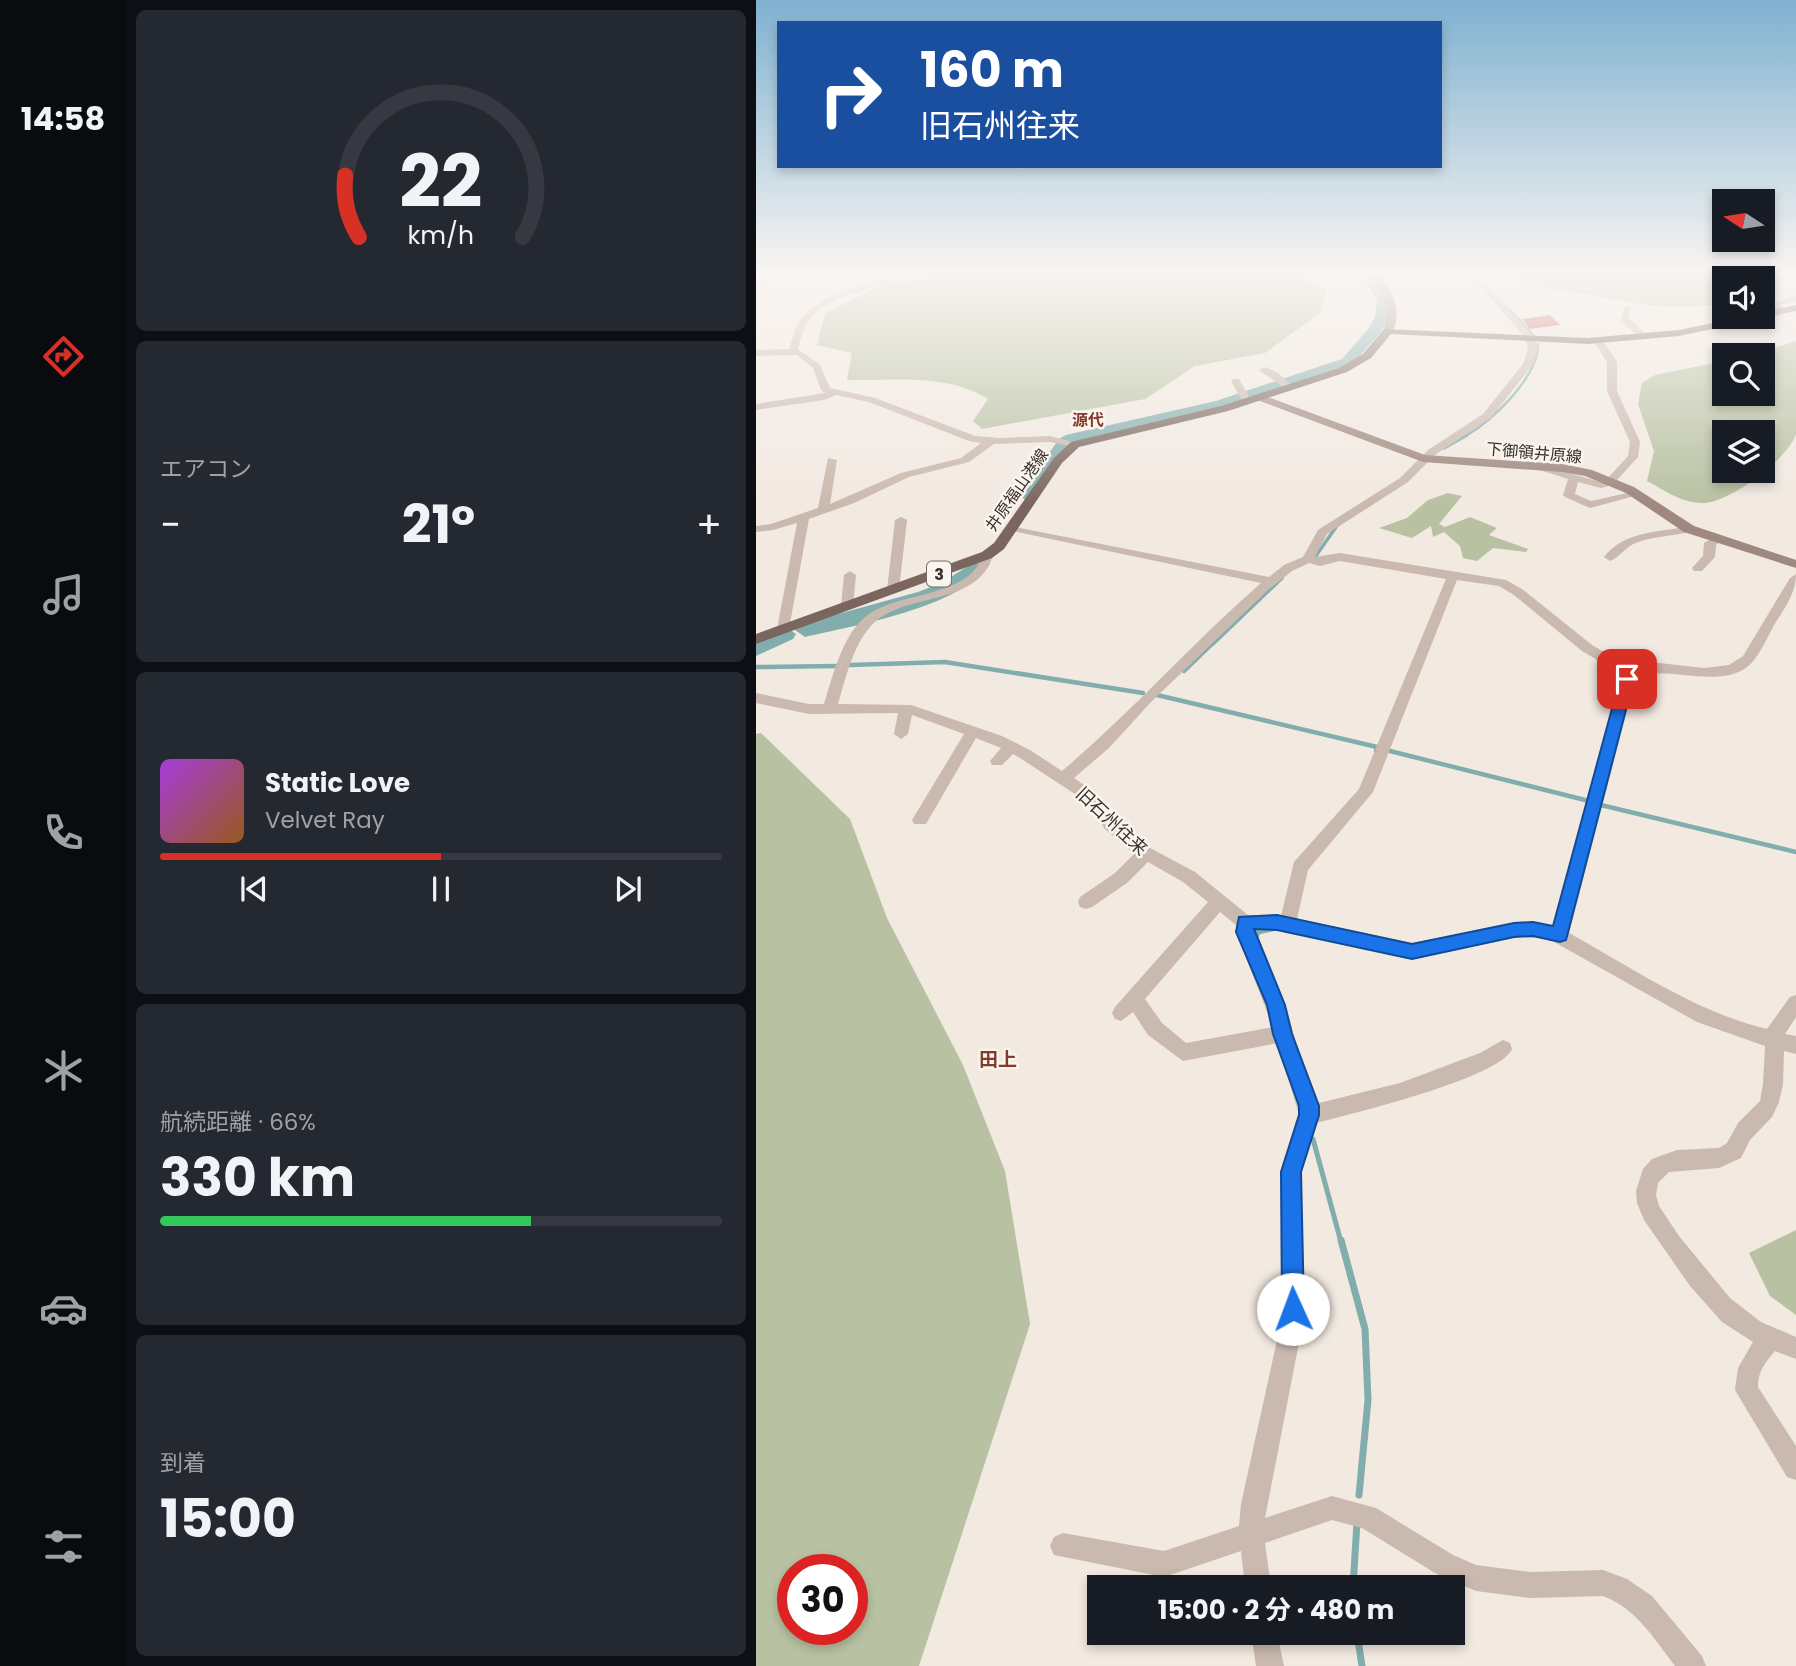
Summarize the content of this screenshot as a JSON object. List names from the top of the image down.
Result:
{
  "streets": {
    "main road": ["下御領井原線", "井原福山港線", "3"],
    "street": ["旧石州往来"]
  },
  "crossings": [
    ["下御領井原線", "井原福山港線"]
  ],
  "districts": ["源代", "田上"],
  "north": "left",
  "page": {
    "tabs": "14:58",
    "turn": ["160 m", "旧石州往来"],
    "tile": [
      "エアコン",
      ["航続距離 · 66%", "330 km"],
      ["到着", "15:00"]
    ],
    "heat": ["−", "21°", "+"],
    "song": ["Static Love", "Velvet Ray"],
    "limit": "30",
    "trip": "15:00 · 2 分 · 480 m",
    "gauge": ["22", "km/h"]
  }
}
